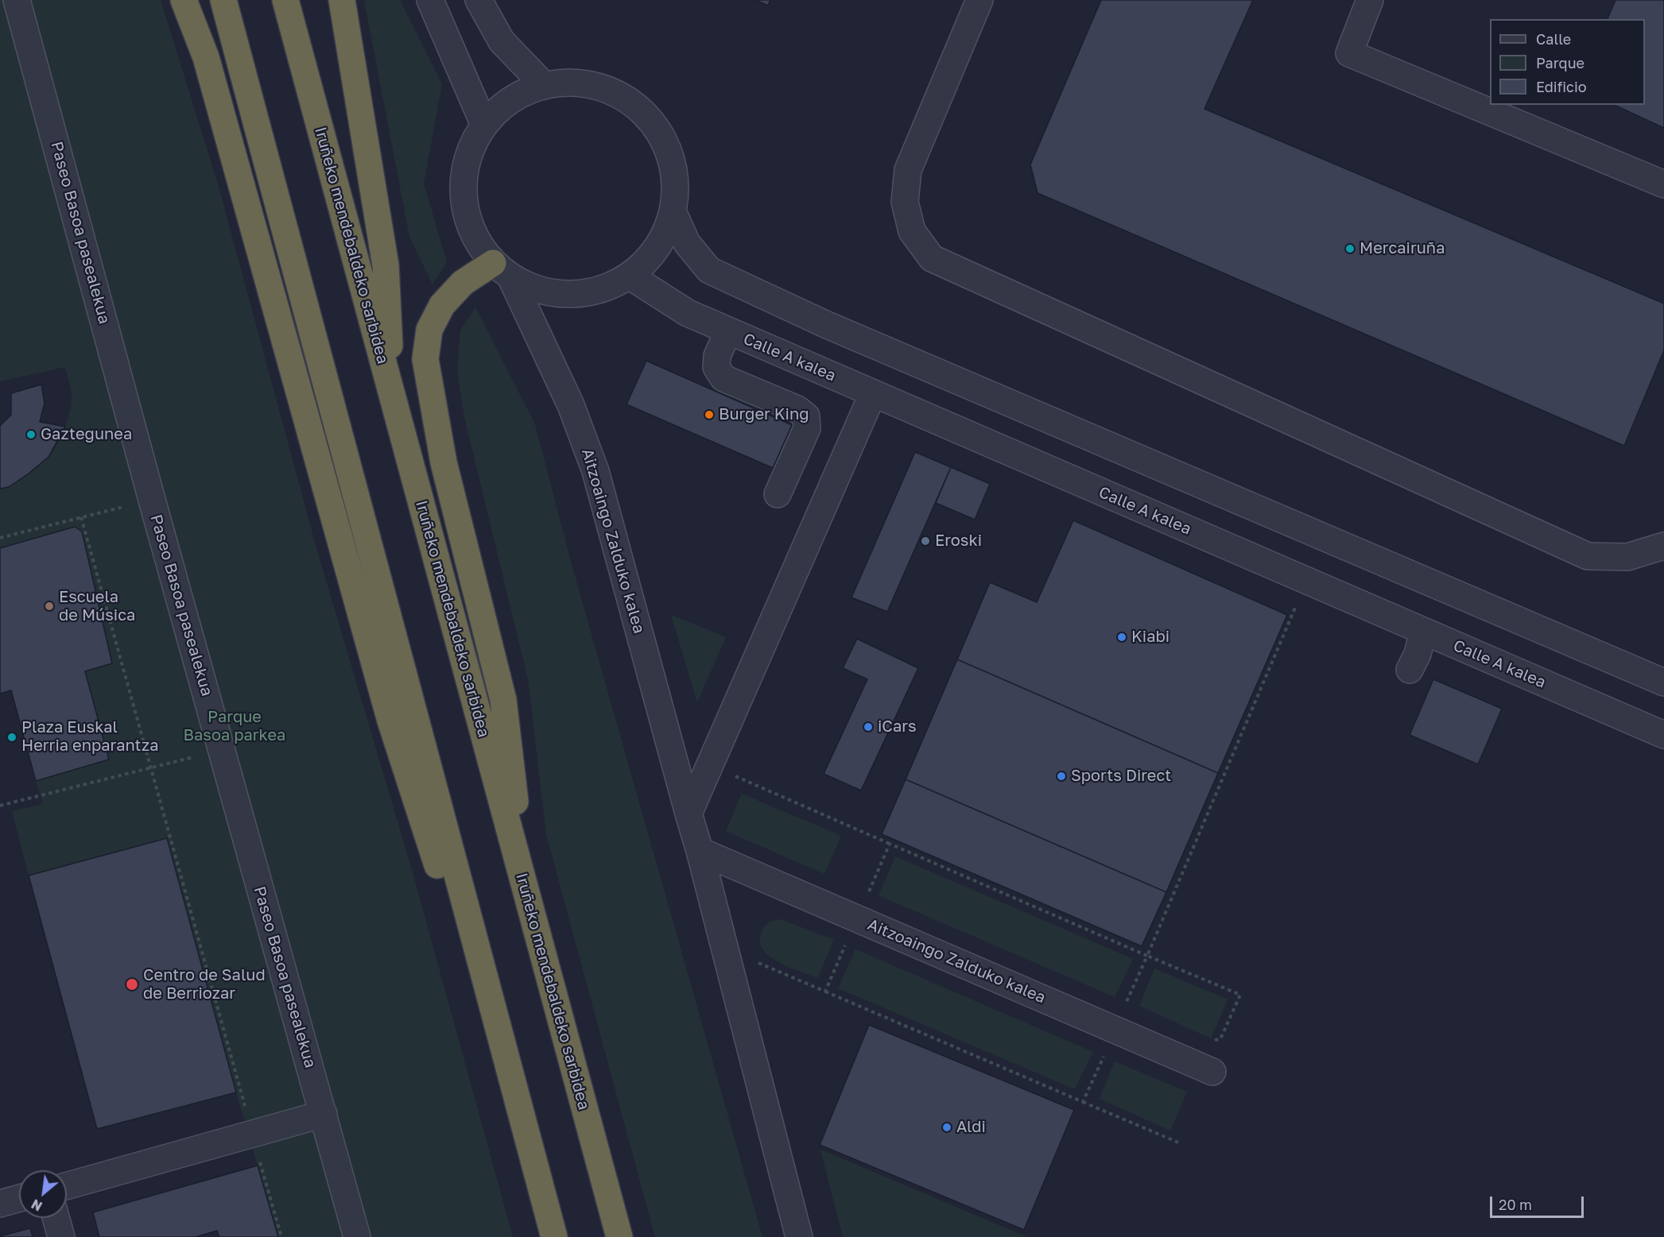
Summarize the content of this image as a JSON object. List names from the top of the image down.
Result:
{
  "streets": {
    "highway": ["Iruñeko mendebaldeko sarbidea"],
    "street": ["Paseo Basoa pasealekua", "Calle A kalea", "Aitzoaingo Zalduko kalea"]
  },
  "parks": ["Parque Basoa parkea"],
  "places": [
    "Mercairuña",
    "Burger King",
    "Gaztegunea",
    "Eroski",
    "Escuela de Música",
    "Kiabi",
    "iCars",
    "Plaza Euskal Herria enparantza",
    "Sports Direct",
    "Centro de Salud de Berriozar",
    "Aldi"
  ],
  "legend": ["Calle", "Parque", "Edificio"],
  "scale_bar": "20 m",
  "north": "bottom left"
}
